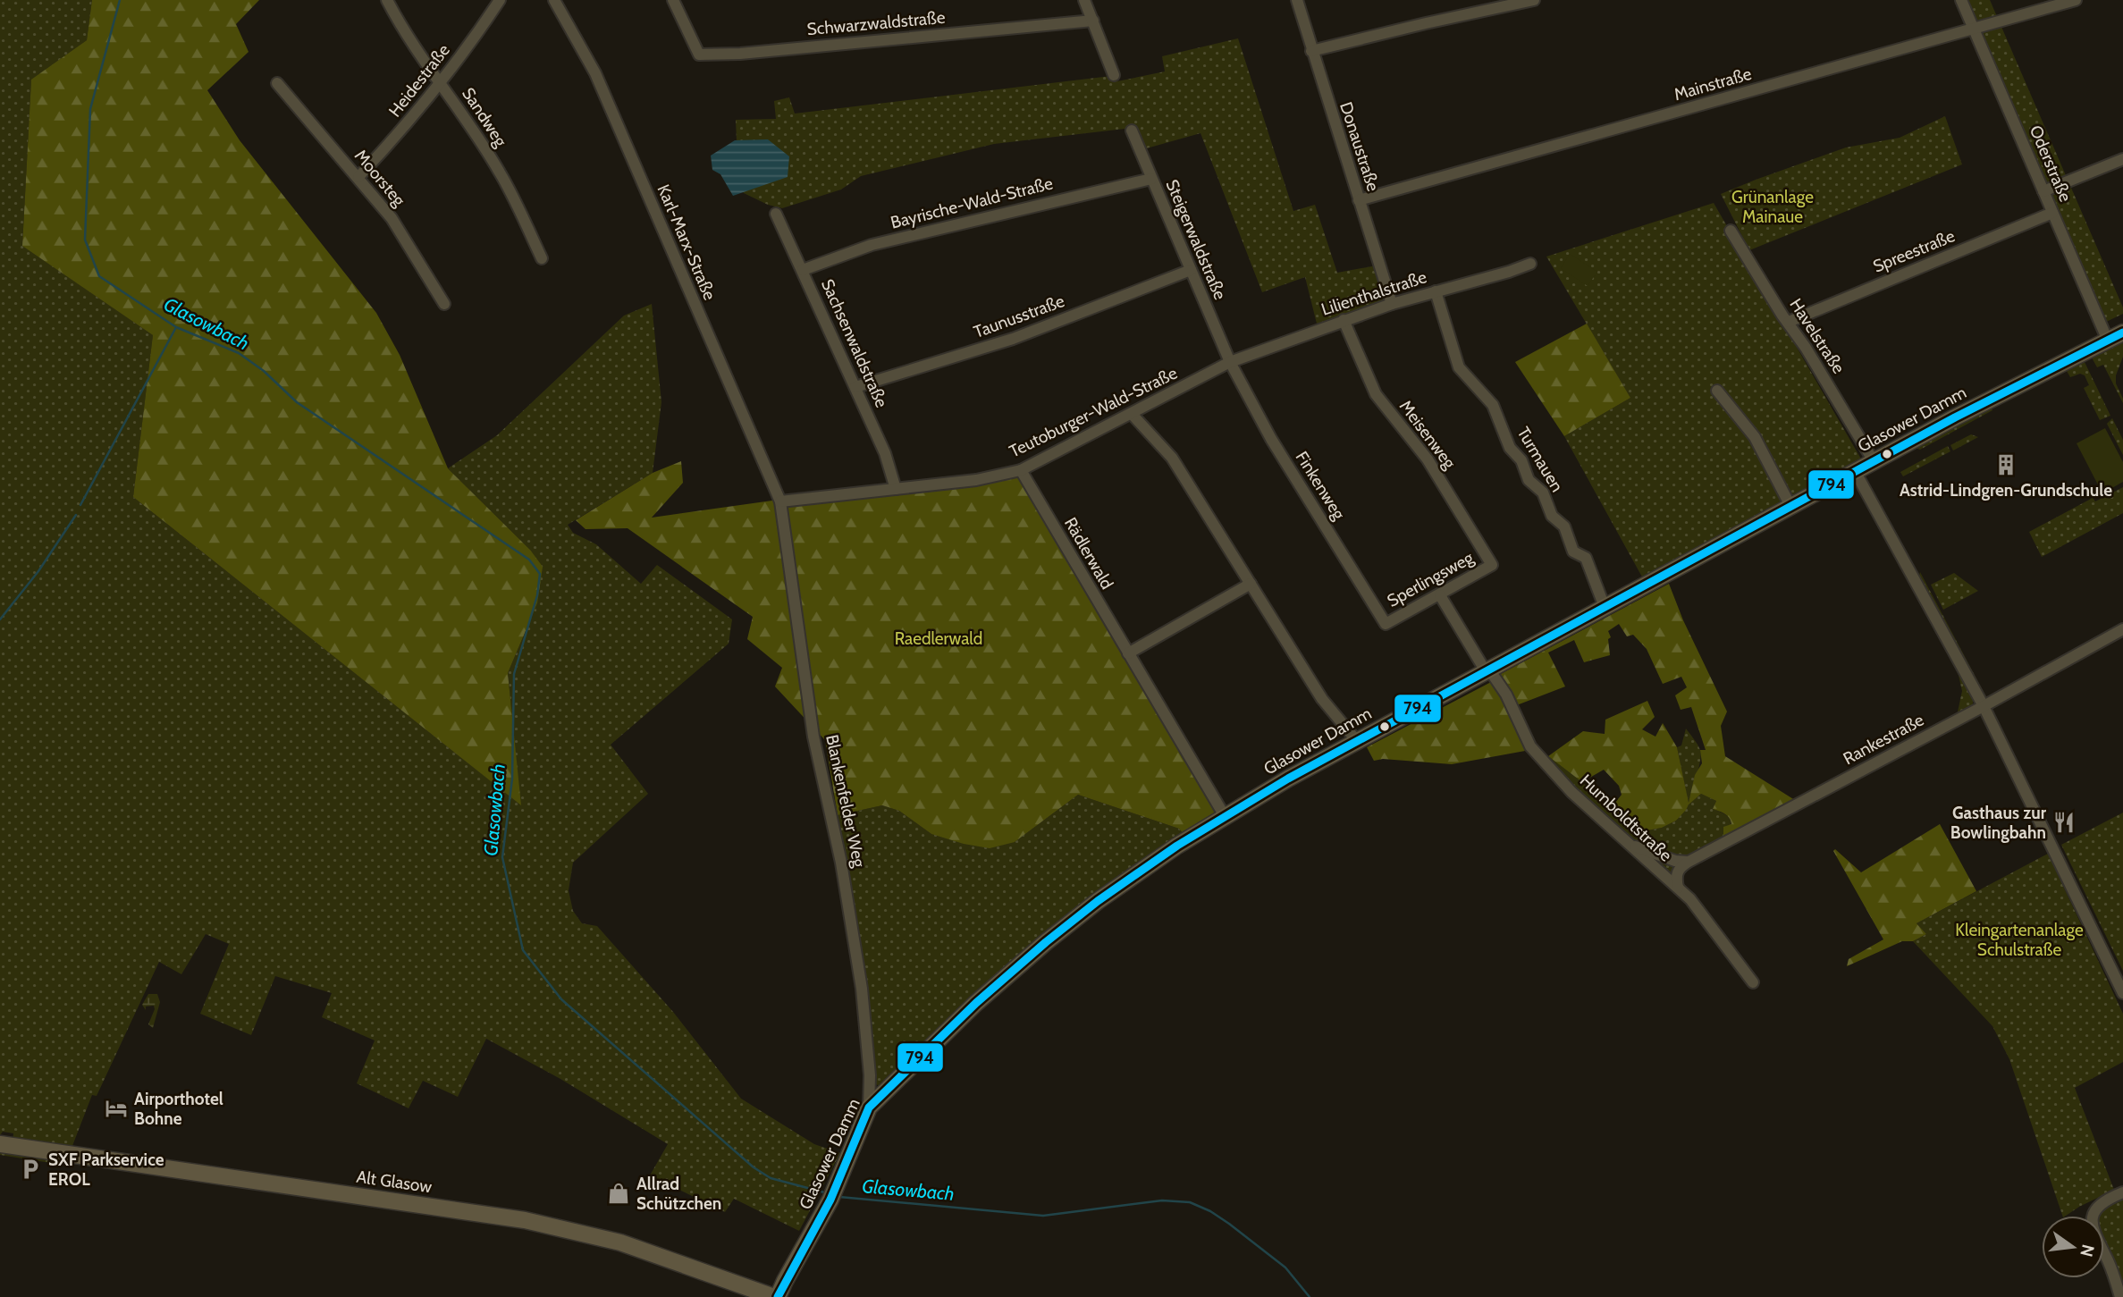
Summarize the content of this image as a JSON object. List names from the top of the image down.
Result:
{
  "streets": {
    "street": [
      "Schwarzwaldstraße",
      "Heidestraße",
      "Mainstraße",
      "Sandweg",
      "Donaustraße",
      "Oderstraße",
      "Moorsteg",
      "Bayrische-Wald-Straße",
      "Steigerwaldstraße",
      "Karl-Marx-Straße",
      "Spreestraße",
      "Lilienthalstraße",
      "Taunusstraße",
      "Havelstraße",
      "Sachsenwaldstraße",
      "Teutoburger-Wald-Straße",
      "Glasower Damm",
      "Meisenweg",
      "Turmauen",
      "Finkenweg",
      "Rädlerwald",
      "Sperlingsweg",
      "Rankestraße",
      "Blankenfelder Weg",
      "Humboldtstraße",
      "Alt Glasow"
    ]
  },
  "crossings": [
    ["Heidestraße", "Sandweg"],
    ["Heidestraße", "Moorsteg"],
    ["Mainstraße", "Donaustraße"],
    ["Mainstraße", "Oderstraße"],
    ["Donaustraße", "Lilienthalstraße"],
    ["Oderstraße", "Spreestraße"],
    ["Oderstraße", "Glasower Damm"],
    ["Bayrische-Wald-Straße", "Steigerwaldstraße"],
    ["Bayrische-Wald-Straße", "Sachsenwaldstraße"],
    ["Steigerwaldstraße", "Lilienthalstraße"],
    ["Steigerwaldstraße", "Taunusstraße"],
    ["Steigerwaldstraße", "Teutoburger-Wald-Straße"],
    ["Steigerwaldstraße", "Finkenweg"],
    ["Karl-Marx-Straße", "Teutoburger-Wald-Straße"],
    ["Karl-Marx-Straße", "Blankenfelder Weg"],
    ["Spreestraße", "Havelstraße"],
    ["Lilienthalstraße", "Teutoburger-Wald-Straße"],
    ["Lilienthalstraße", "Meisenweg"],
    ["Lilienthalstraße", "Turmauen"],
    ["Lilienthalstraße", "Finkenweg"],
    ["Taunusstraße", "Sachsenwaldstraße"],
    ["Havelstraße", "Glasower Damm"],
    ["Sachsenwaldstraße", "Teutoburger-Wald-Straße"],
    ["Teutoburger-Wald-Straße", "Finkenweg"],
    ["Teutoburger-Wald-Straße", "Rädlerwald"],
    ["Teutoburger-Wald-Straße", "Blankenfelder Weg"],
    ["Glasower Damm", "Turmauen"],
    ["Glasower Damm", "Rädlerwald"],
    ["Glasower Damm", "Blankenfelder Weg"],
    ["Glasower Damm", "Humboldtstraße"],
    ["Glasower Damm", "Alt Glasow"],
    ["Meisenweg", "Sperlingsweg"],
    ["Finkenweg", "Sperlingsweg"],
    ["Sperlingsweg", "Humboldtstraße"]
  ],
  "water": ["Glasowbach"],
  "parks": ["Grünanlage Mainaue", "Raedlerwald", "Kleingartenanlage Schulstraße"],
  "places": {
    "building": ["Astrid-Lindgren-Grundschule"],
    "restaurant": ["Gasthaus zur Bowlingbahn"],
    "hotel": ["Airporthotel Bohne"],
    "parking": ["SXF Parkservice EROL"],
    "shop": ["Allrad Schützchen"]
  },
  "lines": ["transit line 794"],
  "north": "right"
}
